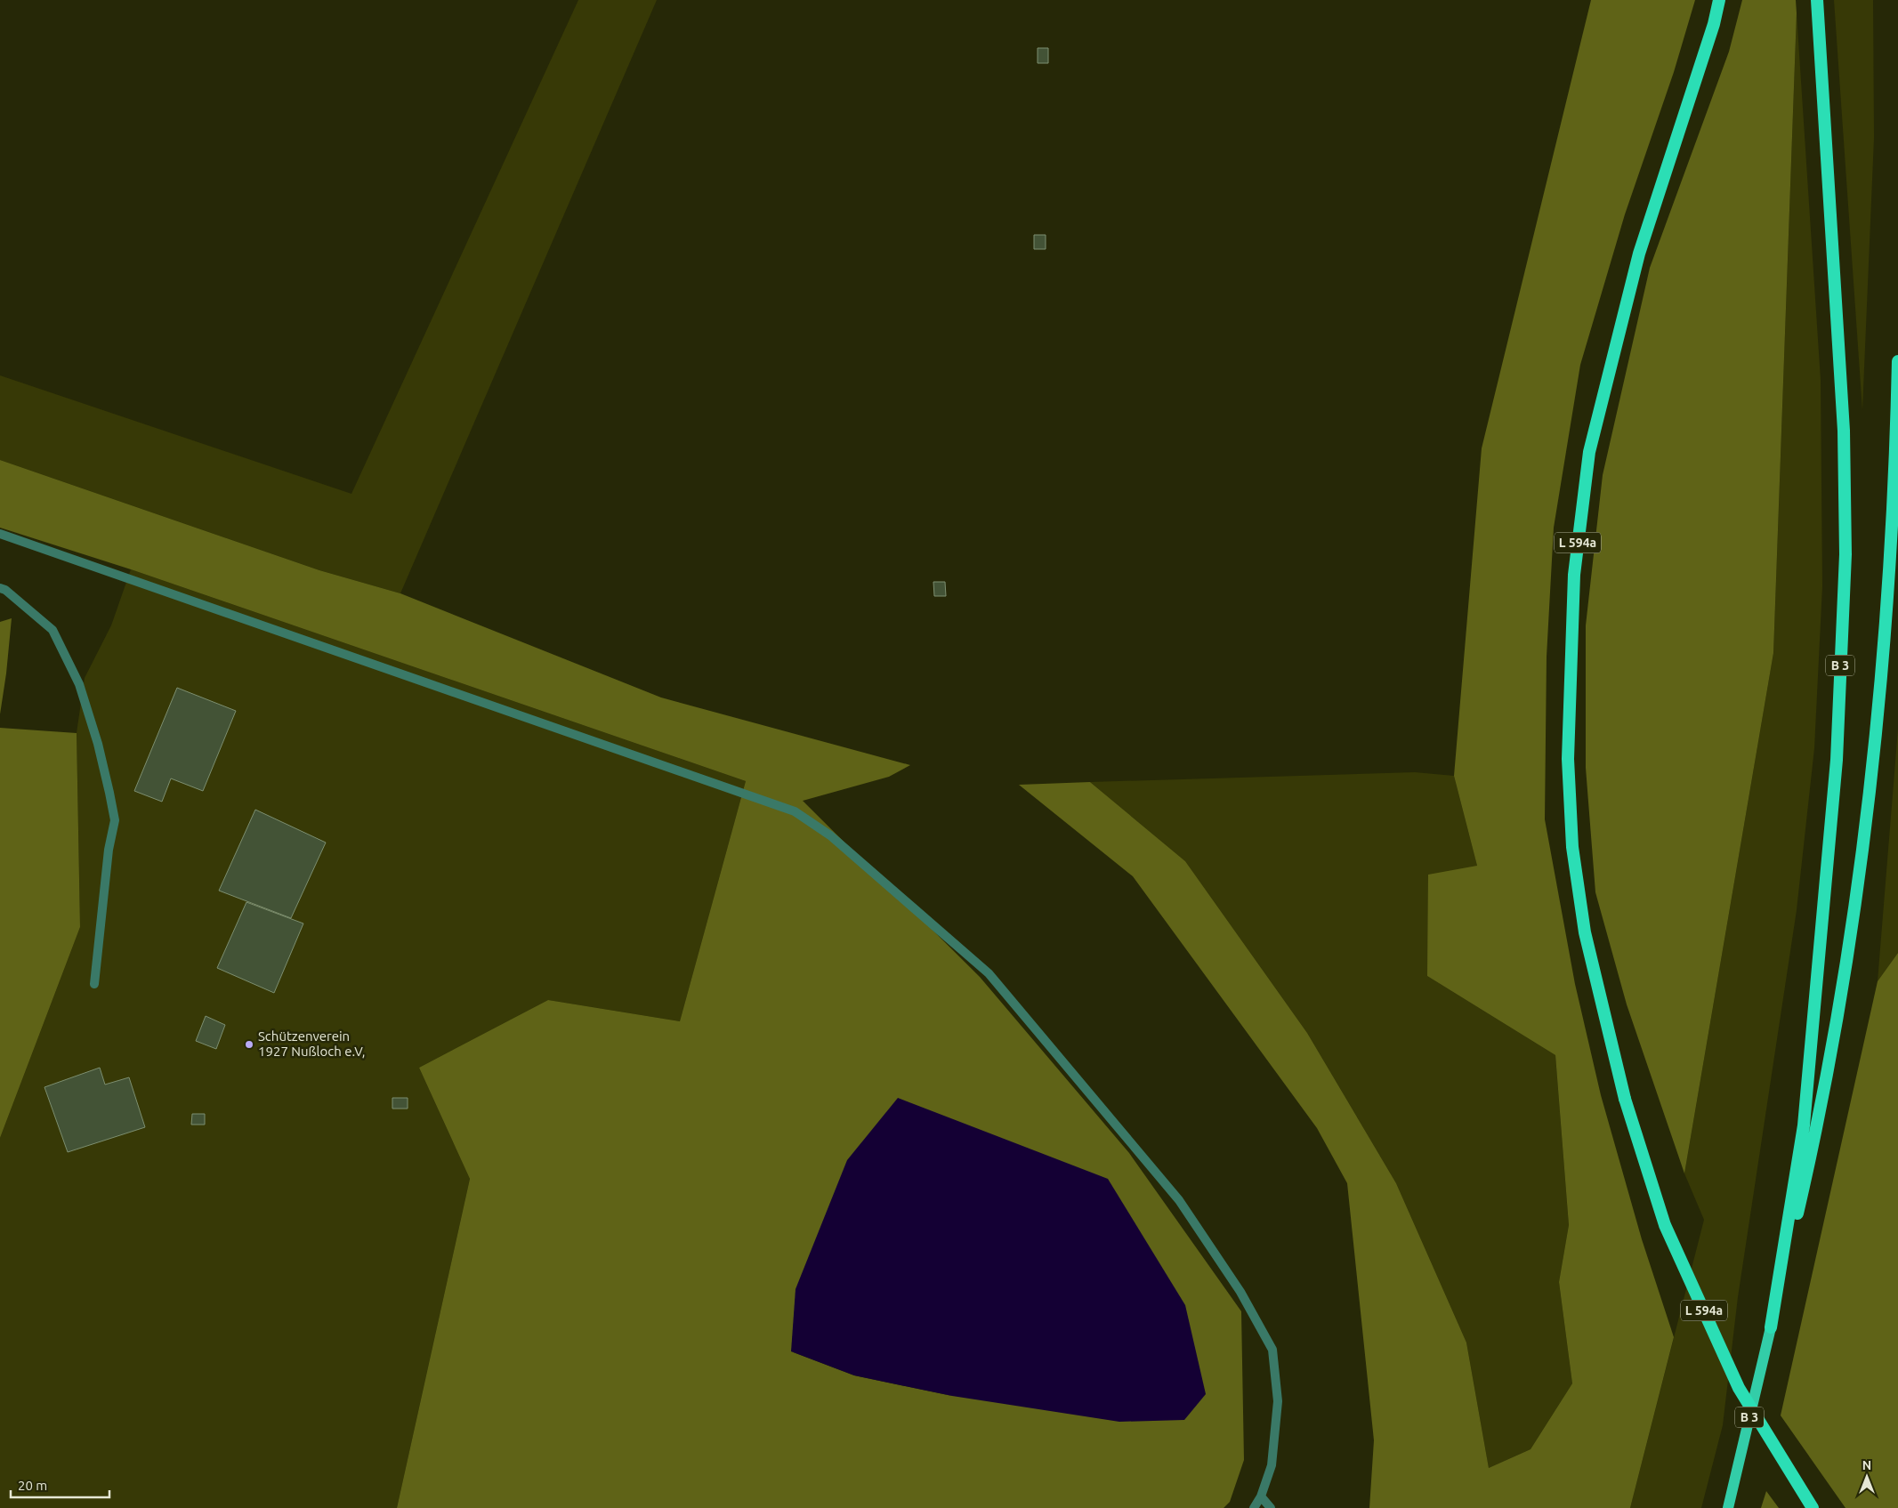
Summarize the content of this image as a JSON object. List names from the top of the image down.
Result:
{
  "streets": {
    "highway": ["L 594a", "B 3"]
  },
  "places": ["Schützenverein 1927 Nußloch e.V,"],
  "scale_bar": "20 m",
  "north": "top"
}
